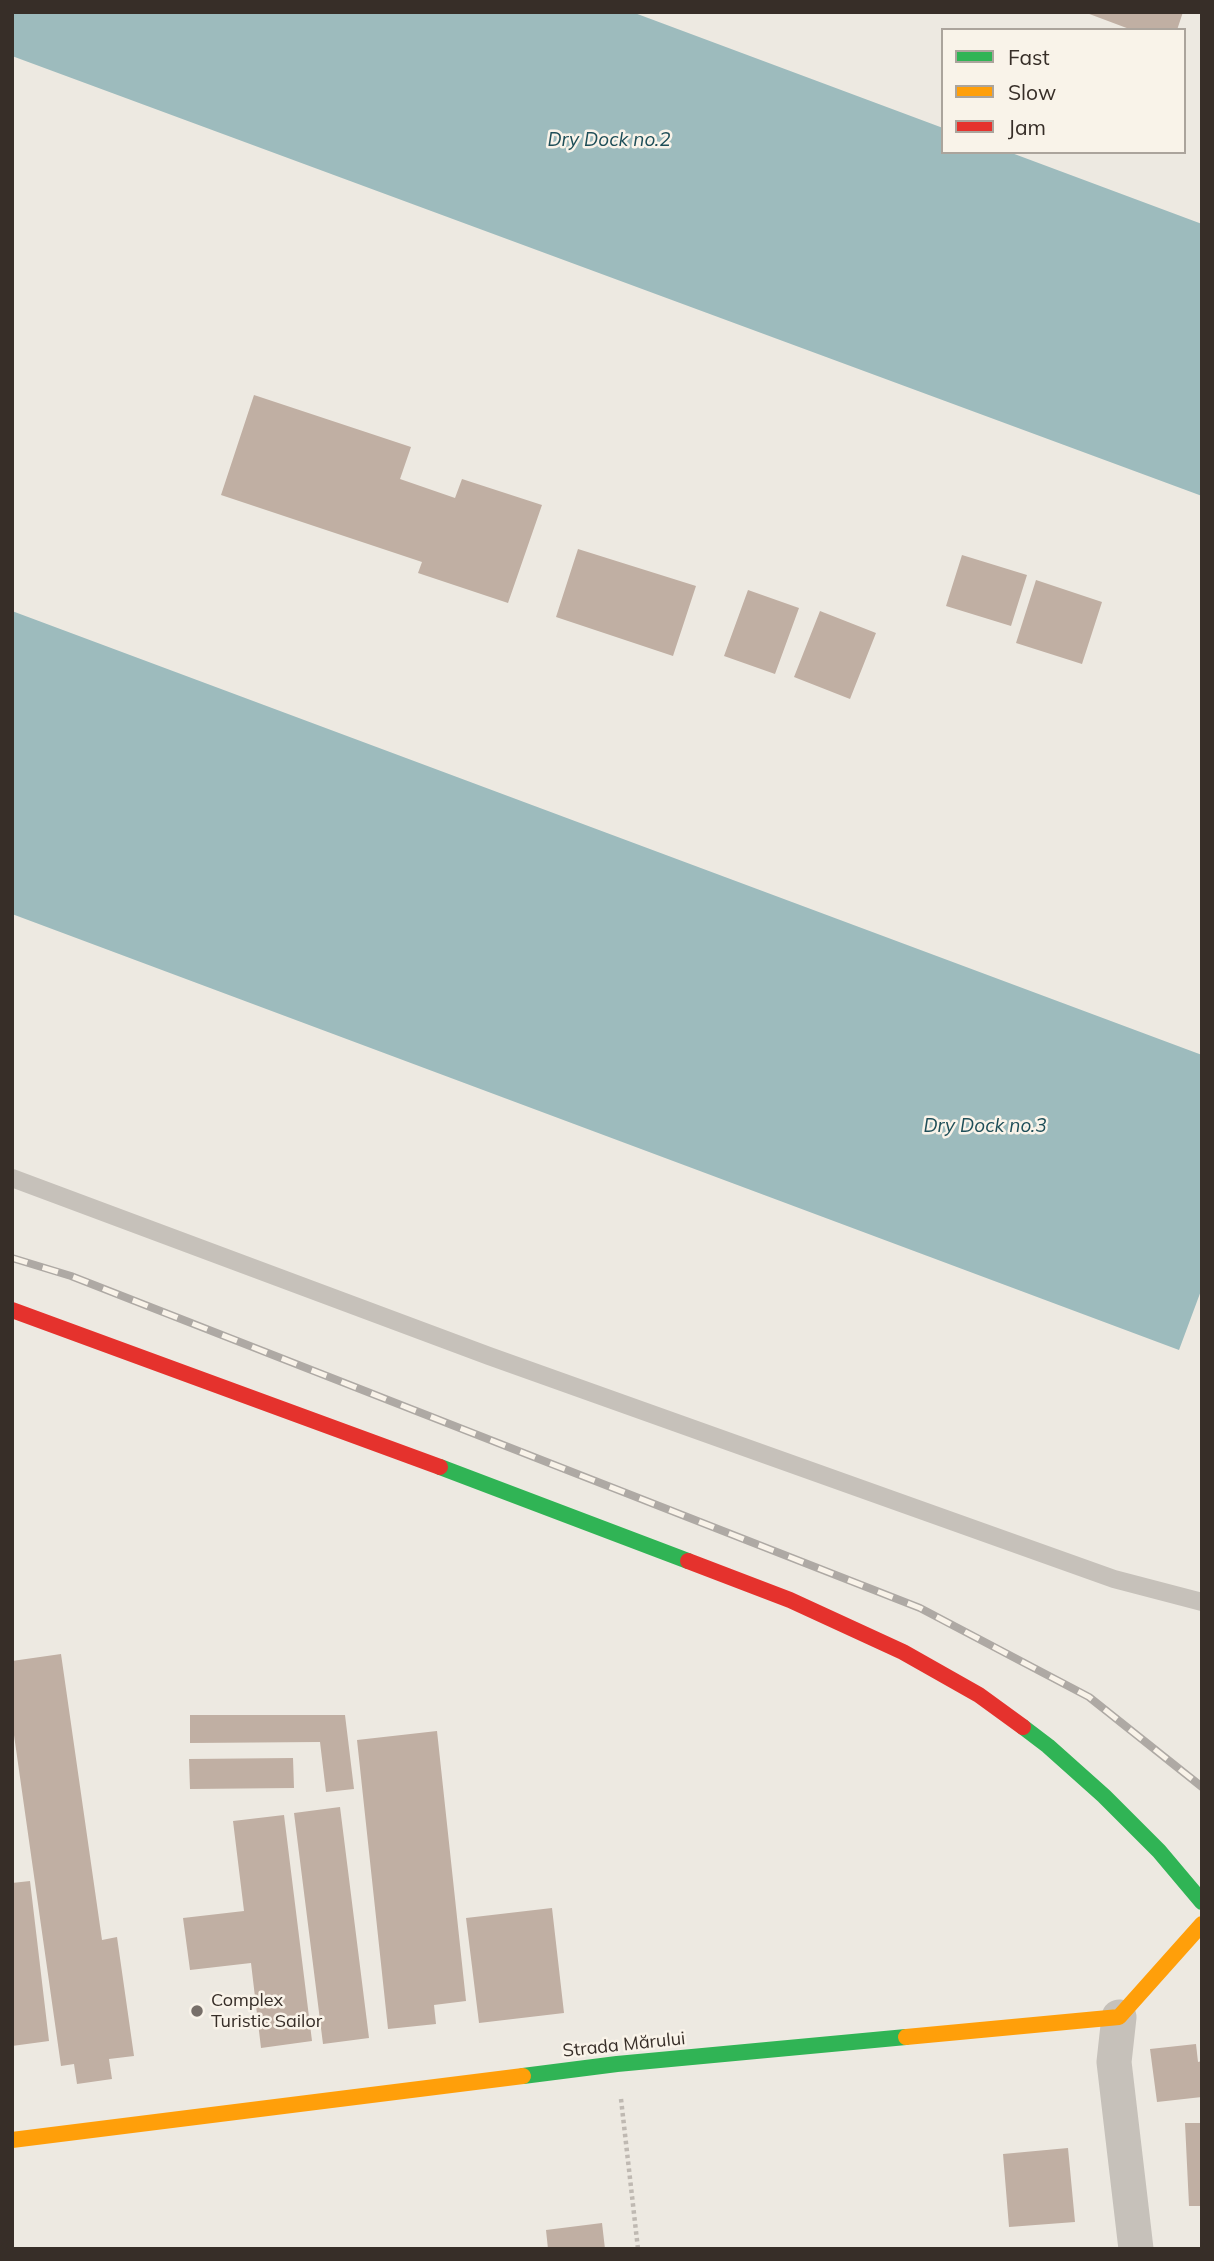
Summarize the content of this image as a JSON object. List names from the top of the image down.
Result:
{
  "streets": {
    "main road": ["Strada Mărului"]
  },
  "water": ["Dry Dock no.2", "Dry Dock no.3"],
  "places": ["Complex Turistic Sailor"],
  "legend": ["Fast", "Slow", "Jam"]
}
